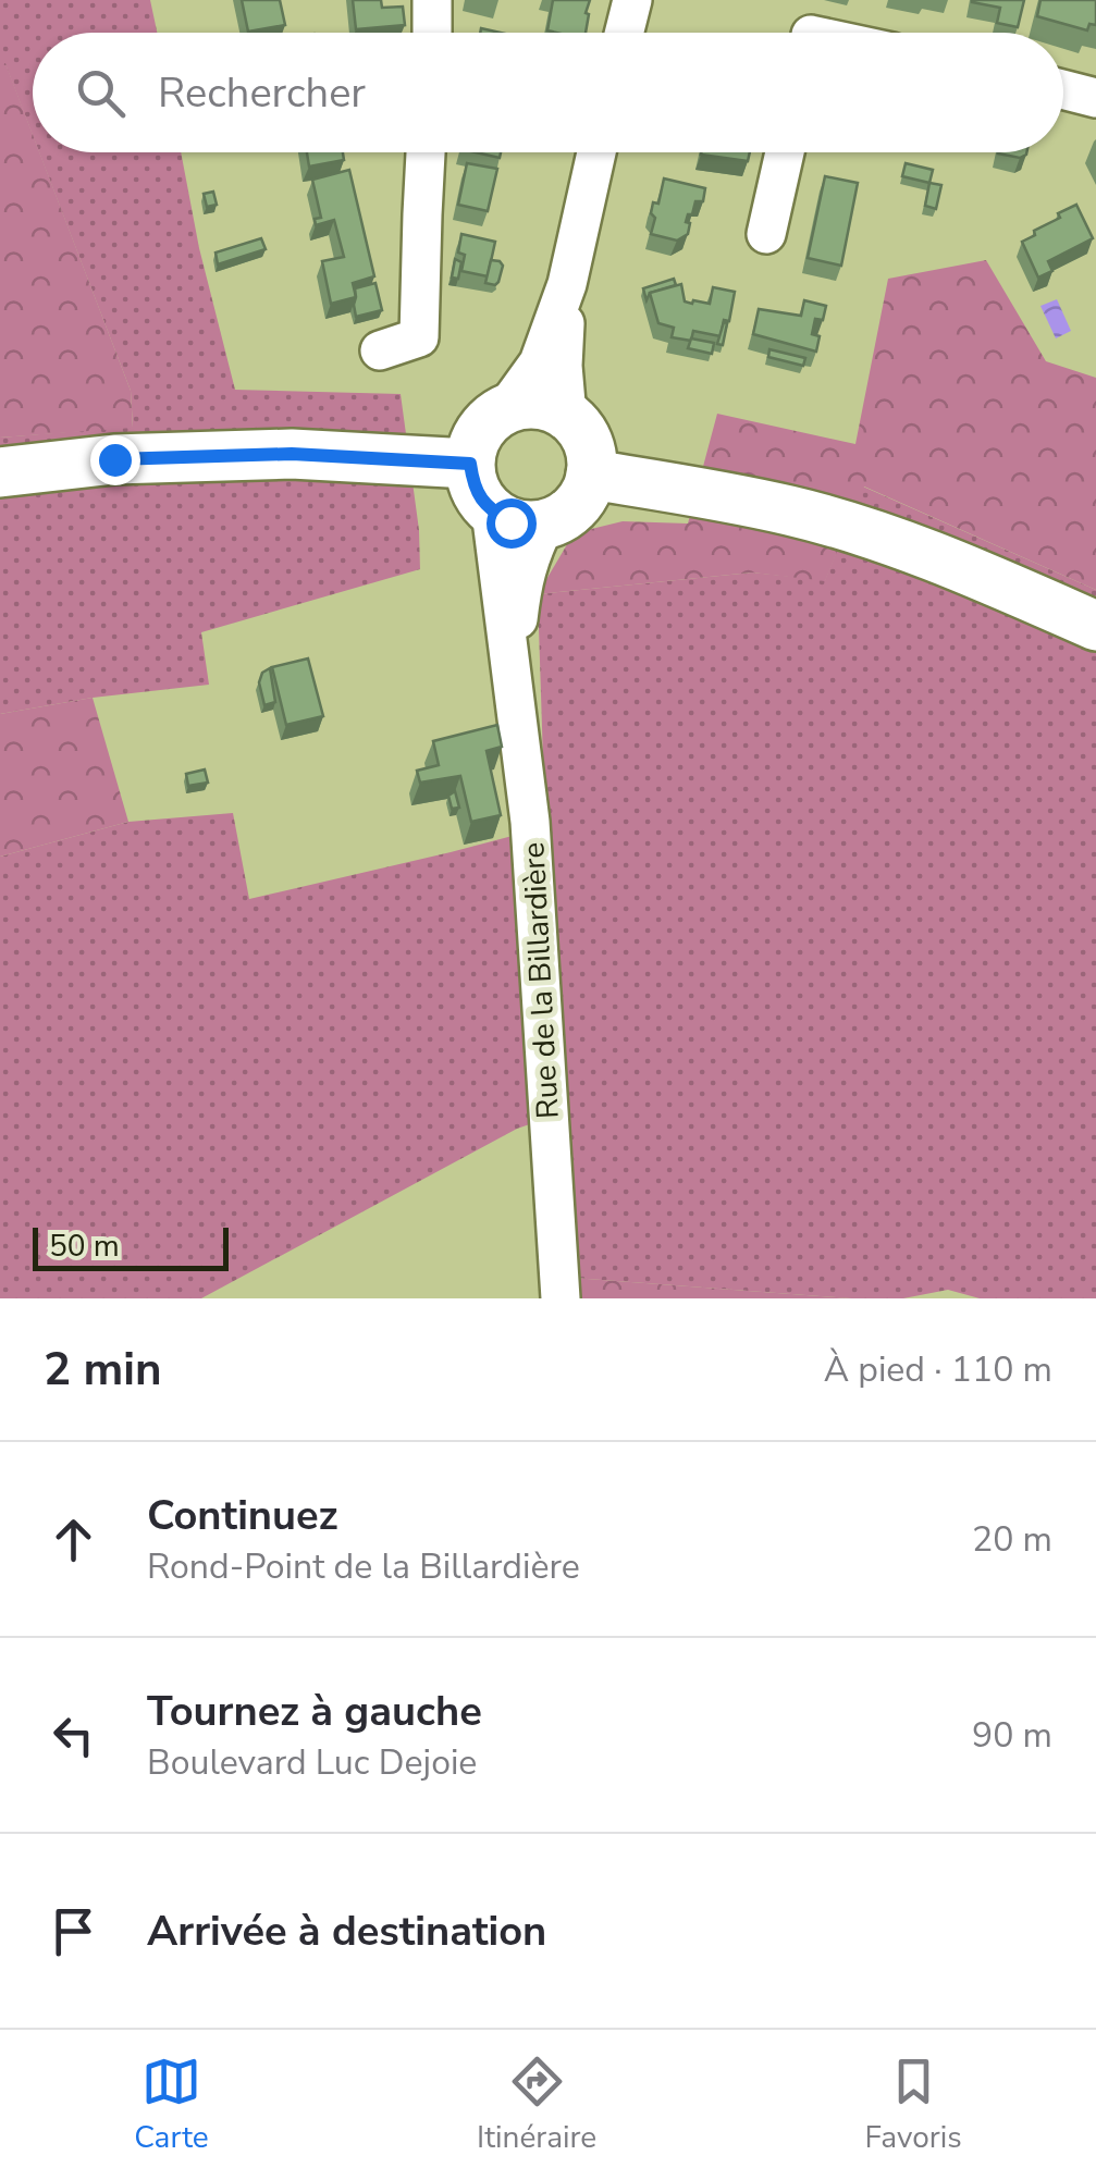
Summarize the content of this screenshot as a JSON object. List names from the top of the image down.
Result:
{
  "streets": {
    "street": ["Rue de la Billardière"]
  },
  "scale_bar": "50 m",
  "page": {
    "search": "Rechercher",
    "scale": "50 m",
    "heading": ["2 min", "À pied · 110 m"],
    "list": [
      ["Continuez", "Rond-Point de la Billardière", "20 m"],
      ["Tournez à gauche", "Boulevard Luc Dejoie", "90 m"],
      "Arrivée à destination"
    ],
    "nav": ["Carte", "Itinéraire", "Favoris"]
  }
}
